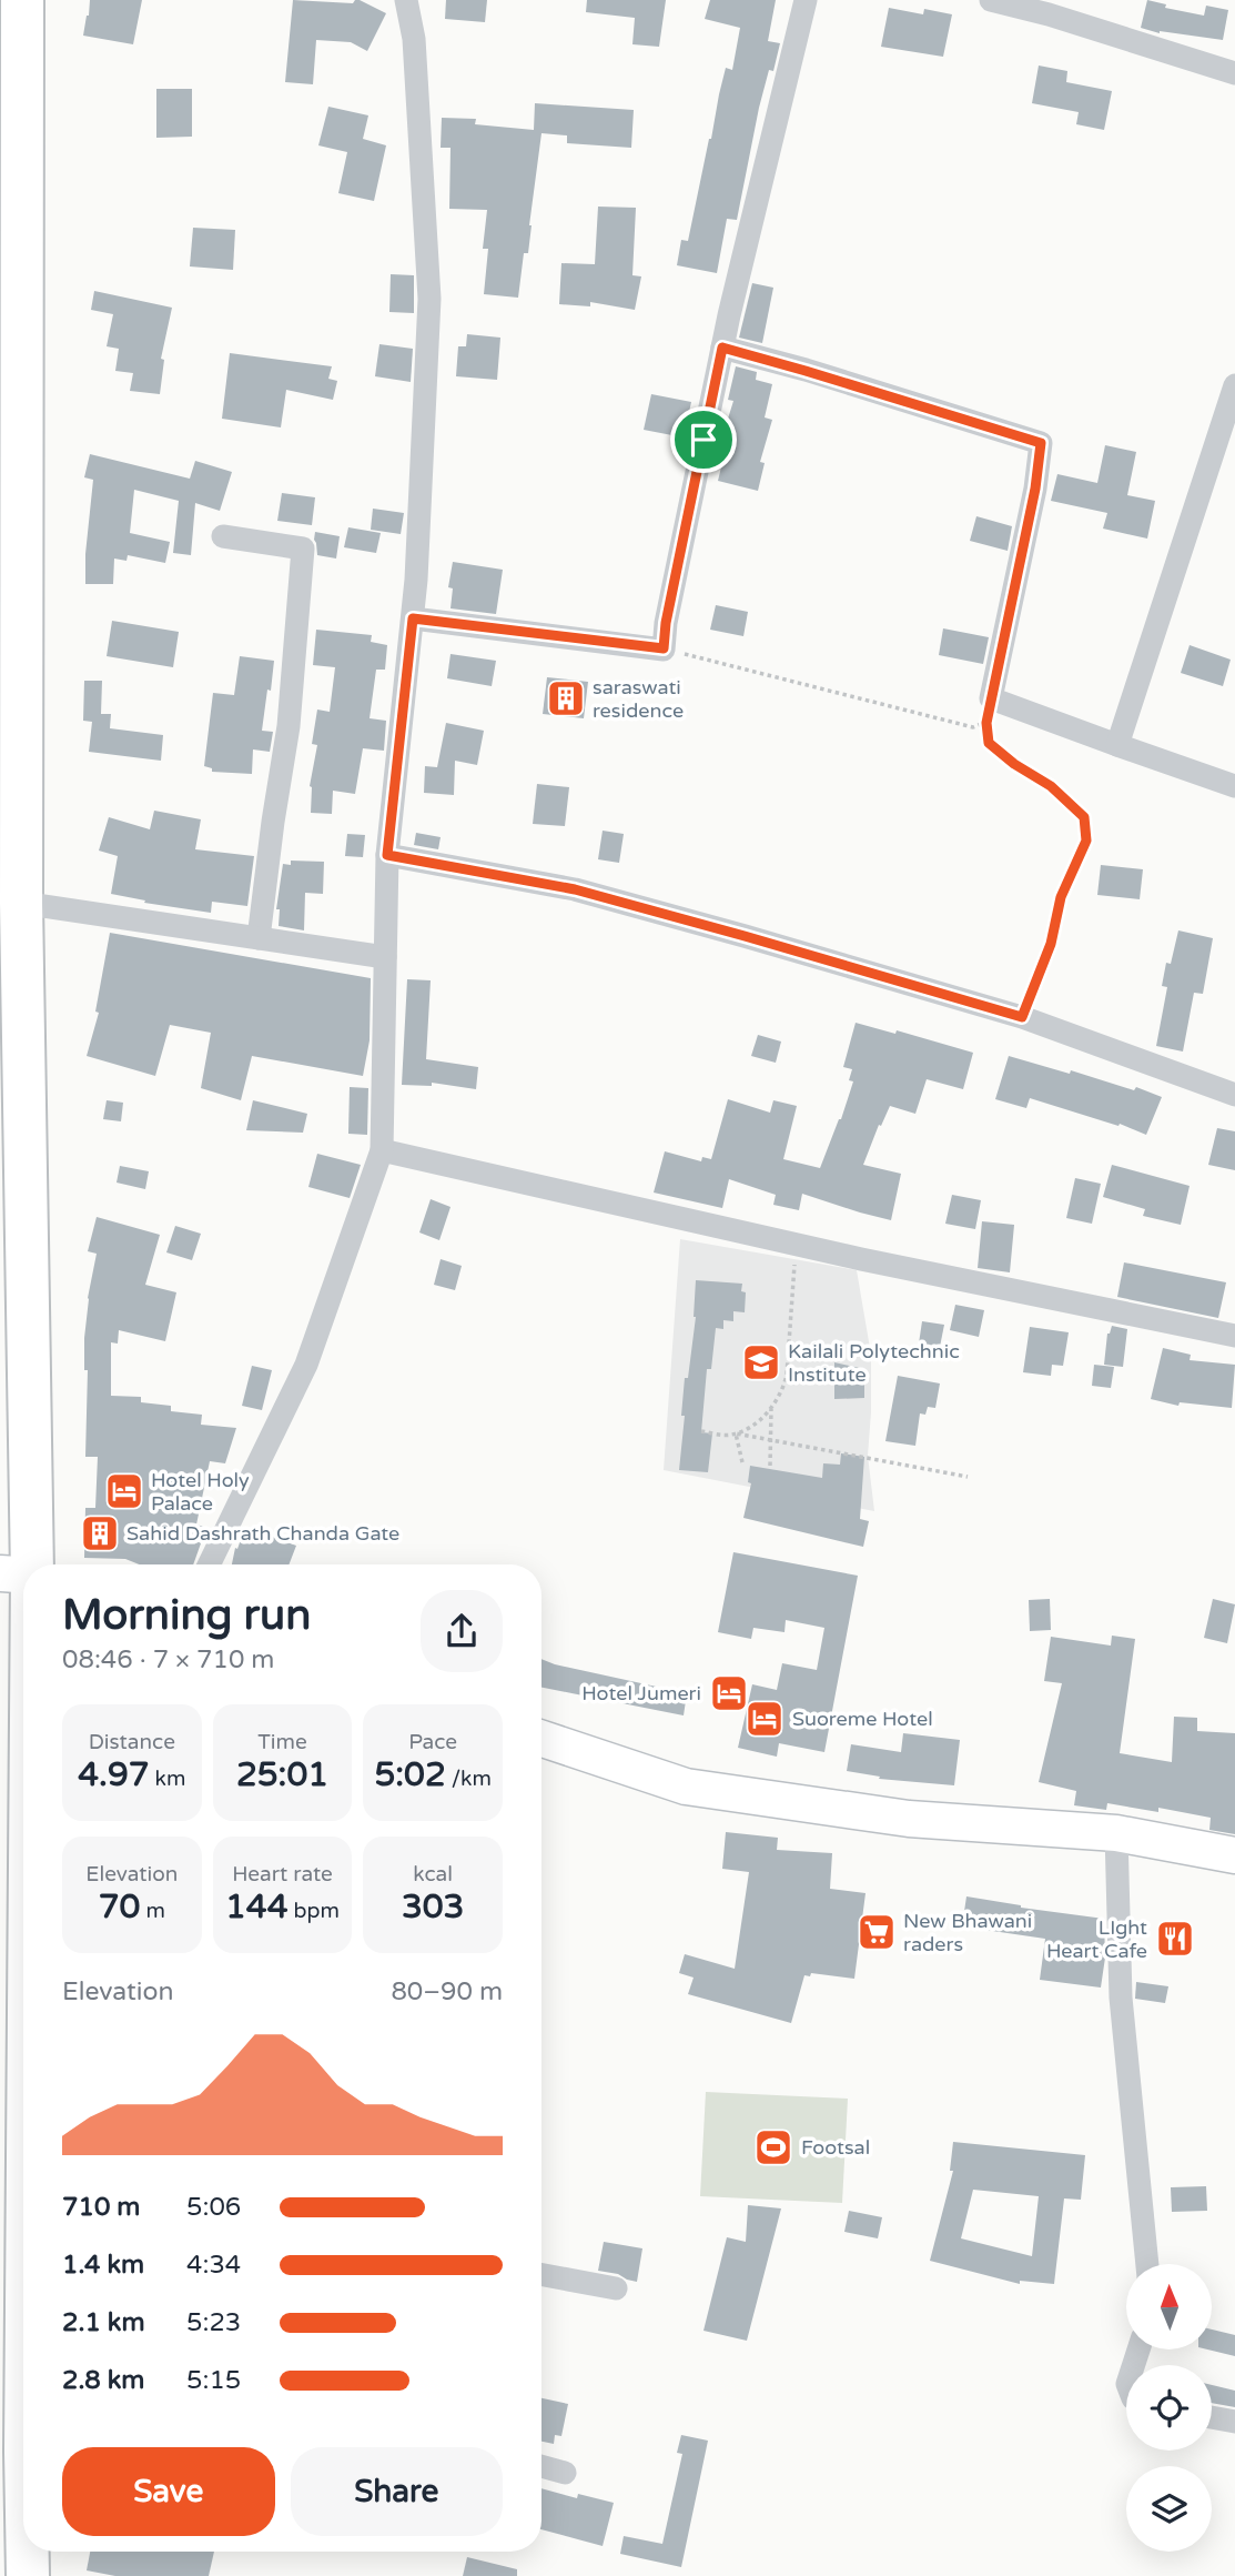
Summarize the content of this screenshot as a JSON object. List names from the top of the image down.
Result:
{
  "places": {
    "building": ["saraswati residence", "Sahid Dashrath Chanda Gate"],
    "school or university": ["Kailali Polytechnic Institute"],
    "hotel": ["Hotel Holy Palace", "Hotel Jumeri", "Suoreme Hotel"],
    "supermarket": ["New Bhawani raders"],
    "restaurant": ["LIght Heart Cafe"],
    "sports": ["Footsal"]
  },
  "north": "top",
  "page": {
    "heading": ["Morning run", "08:46 · 7 × 710 m"],
    "stats": [
      ["Distance", "4.97 km"],
      ["Time", "25:01"],
      ["Pace", "5:02 /km"],
      ["Elevation", "70 m"],
      ["Heart rate", "144 bpm"],
      ["kcal", "303"]
    ],
    "chart": ["Elevation", "80–90 m"],
    "list": [
      {
        "name": "710 m",
        "note": "5:06"
      },
      {
        "name": "1.4 km",
        "note": "4:34"
      },
      {
        "name": "2.1 km",
        "note": "5:23"
      },
      {
        "name": "2.8 km",
        "note": "5:15"
      }
    ],
    "buttons": ["Save", "Share"]
  }
}
